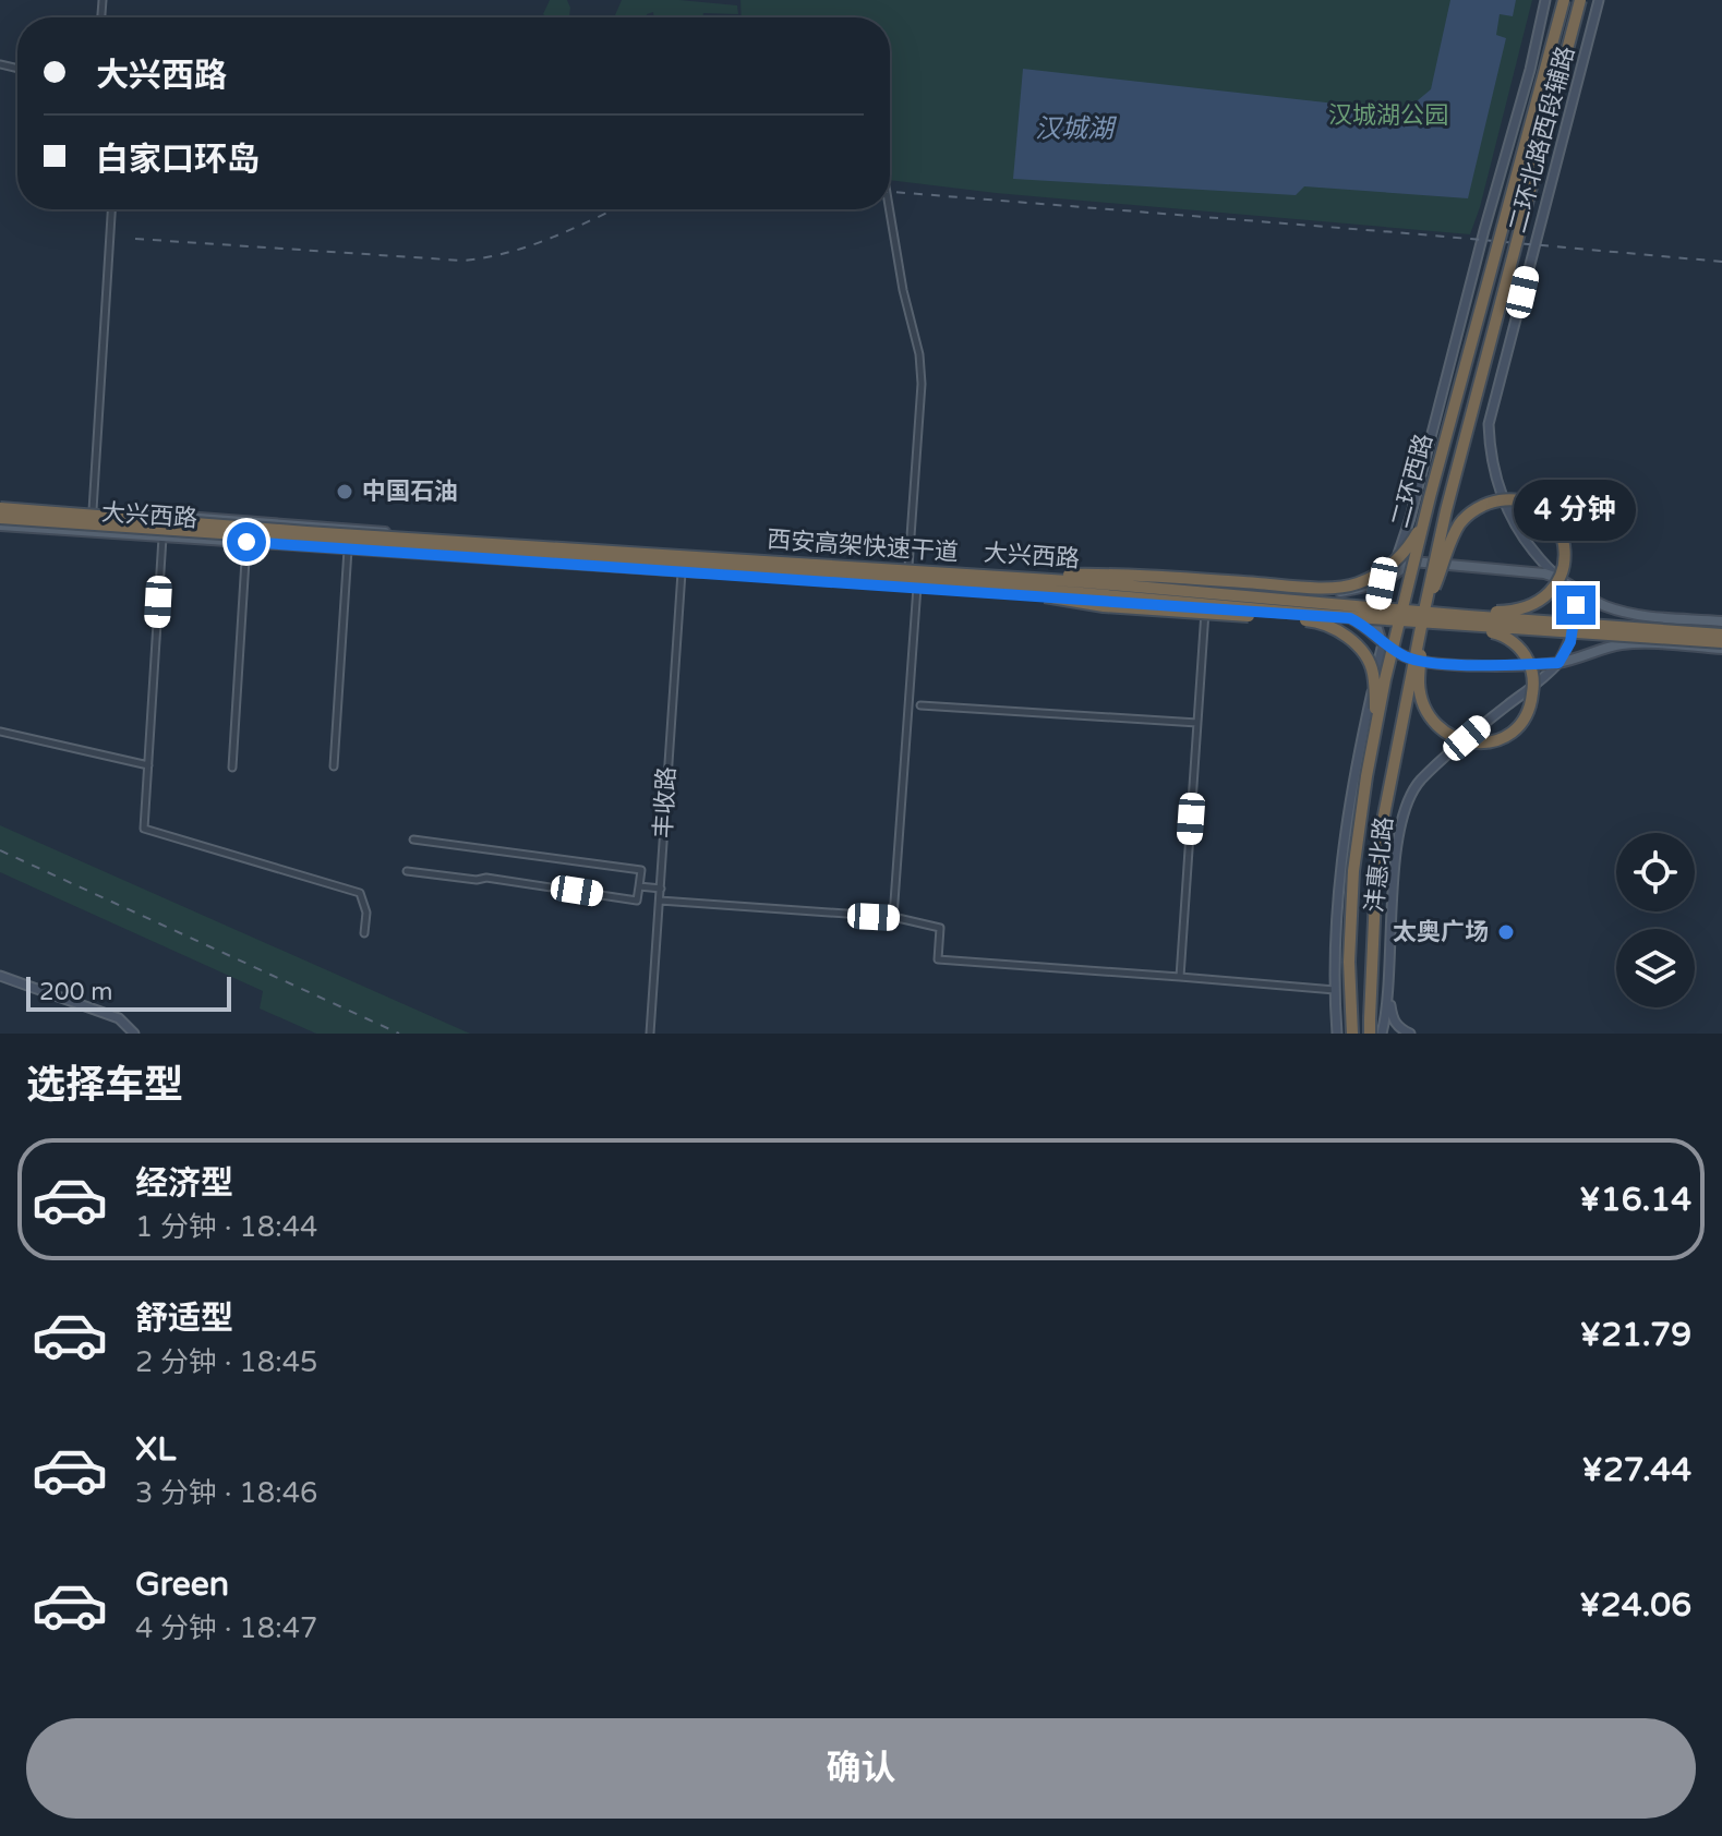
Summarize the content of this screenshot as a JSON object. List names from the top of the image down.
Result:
{
  "streets": {
    "highway": ["二环西路", "西安高架快速干道"],
    "main road": ["二环北路西段辅路", "大兴西路", "沣惠北路"],
    "street": ["丰收路"]
  },
  "crossings": [
    ["二环北路西段辅路", "大兴西路"],
    ["大兴西路", "西安高架快速干道"],
    ["大兴西路", "丰收路"],
    ["大兴西路", "沣惠北路"]
  ],
  "water": ["汉城湖"],
  "parks": ["汉城湖公园"],
  "places": ["中国石油", "太奥广场"],
  "scale_bar": "200 m",
  "page": {
    "banner": ["大兴西路", "白家口环岛"],
    "bubble": "4 分钟",
    "scale": "200 m",
    "heading": "选择车型",
    "list": [
      {
        "name": "经济型",
        "note": "1 分钟 · 18:44",
        "value": "¥16.14"
      },
      {
        "name": "舒适型",
        "note": "2 分钟 · 18:45",
        "value": "¥21.79"
      },
      {
        "name": "XL",
        "note": "3 分钟 · 18:46",
        "value": "¥27.44"
      },
      {
        "name": "Green",
        "note": "4 分钟 · 18:47",
        "value": "¥24.06"
      }
    ],
    "buttons": "确认"
  }
}
